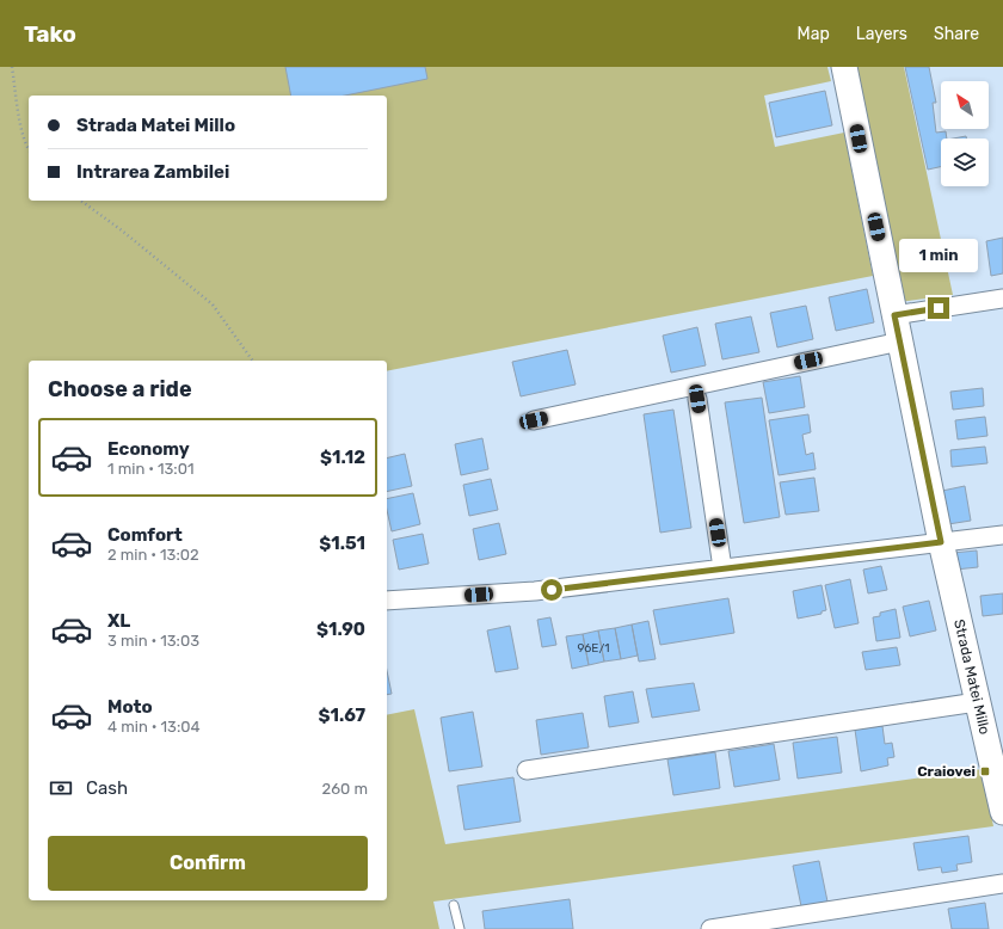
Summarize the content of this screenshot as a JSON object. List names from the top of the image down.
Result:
{
  "streets": {
    "street": ["Strada Matei Millo"]
  },
  "places": {
    "transit": ["Craiovei"]
  },
  "house_numbers": ["96E/1"],
  "north": "top left",
  "page": {
    "header": "Tako",
    "nav": ["Map", "Layers", "Share"],
    "banner": ["Strada Matei Millo", "Intrarea Zambilei"],
    "bubble": "1 min",
    "heading": "Choose a ride",
    "list": [
      {
        "name": "Economy",
        "note": "1 min · 13:01",
        "value": "$1.12"
      },
      {
        "name": "Comfort",
        "note": "2 min · 13:02",
        "value": "$1.51"
      },
      {
        "name": "XL",
        "note": "3 min · 13:03",
        "value": "$1.90"
      },
      {
        "name": "Moto",
        "note": "4 min · 13:04",
        "value": "$1.67"
      }
    ],
    "pay": ["Cash", "260 m"],
    "buttons": "Confirm"
  }
}
